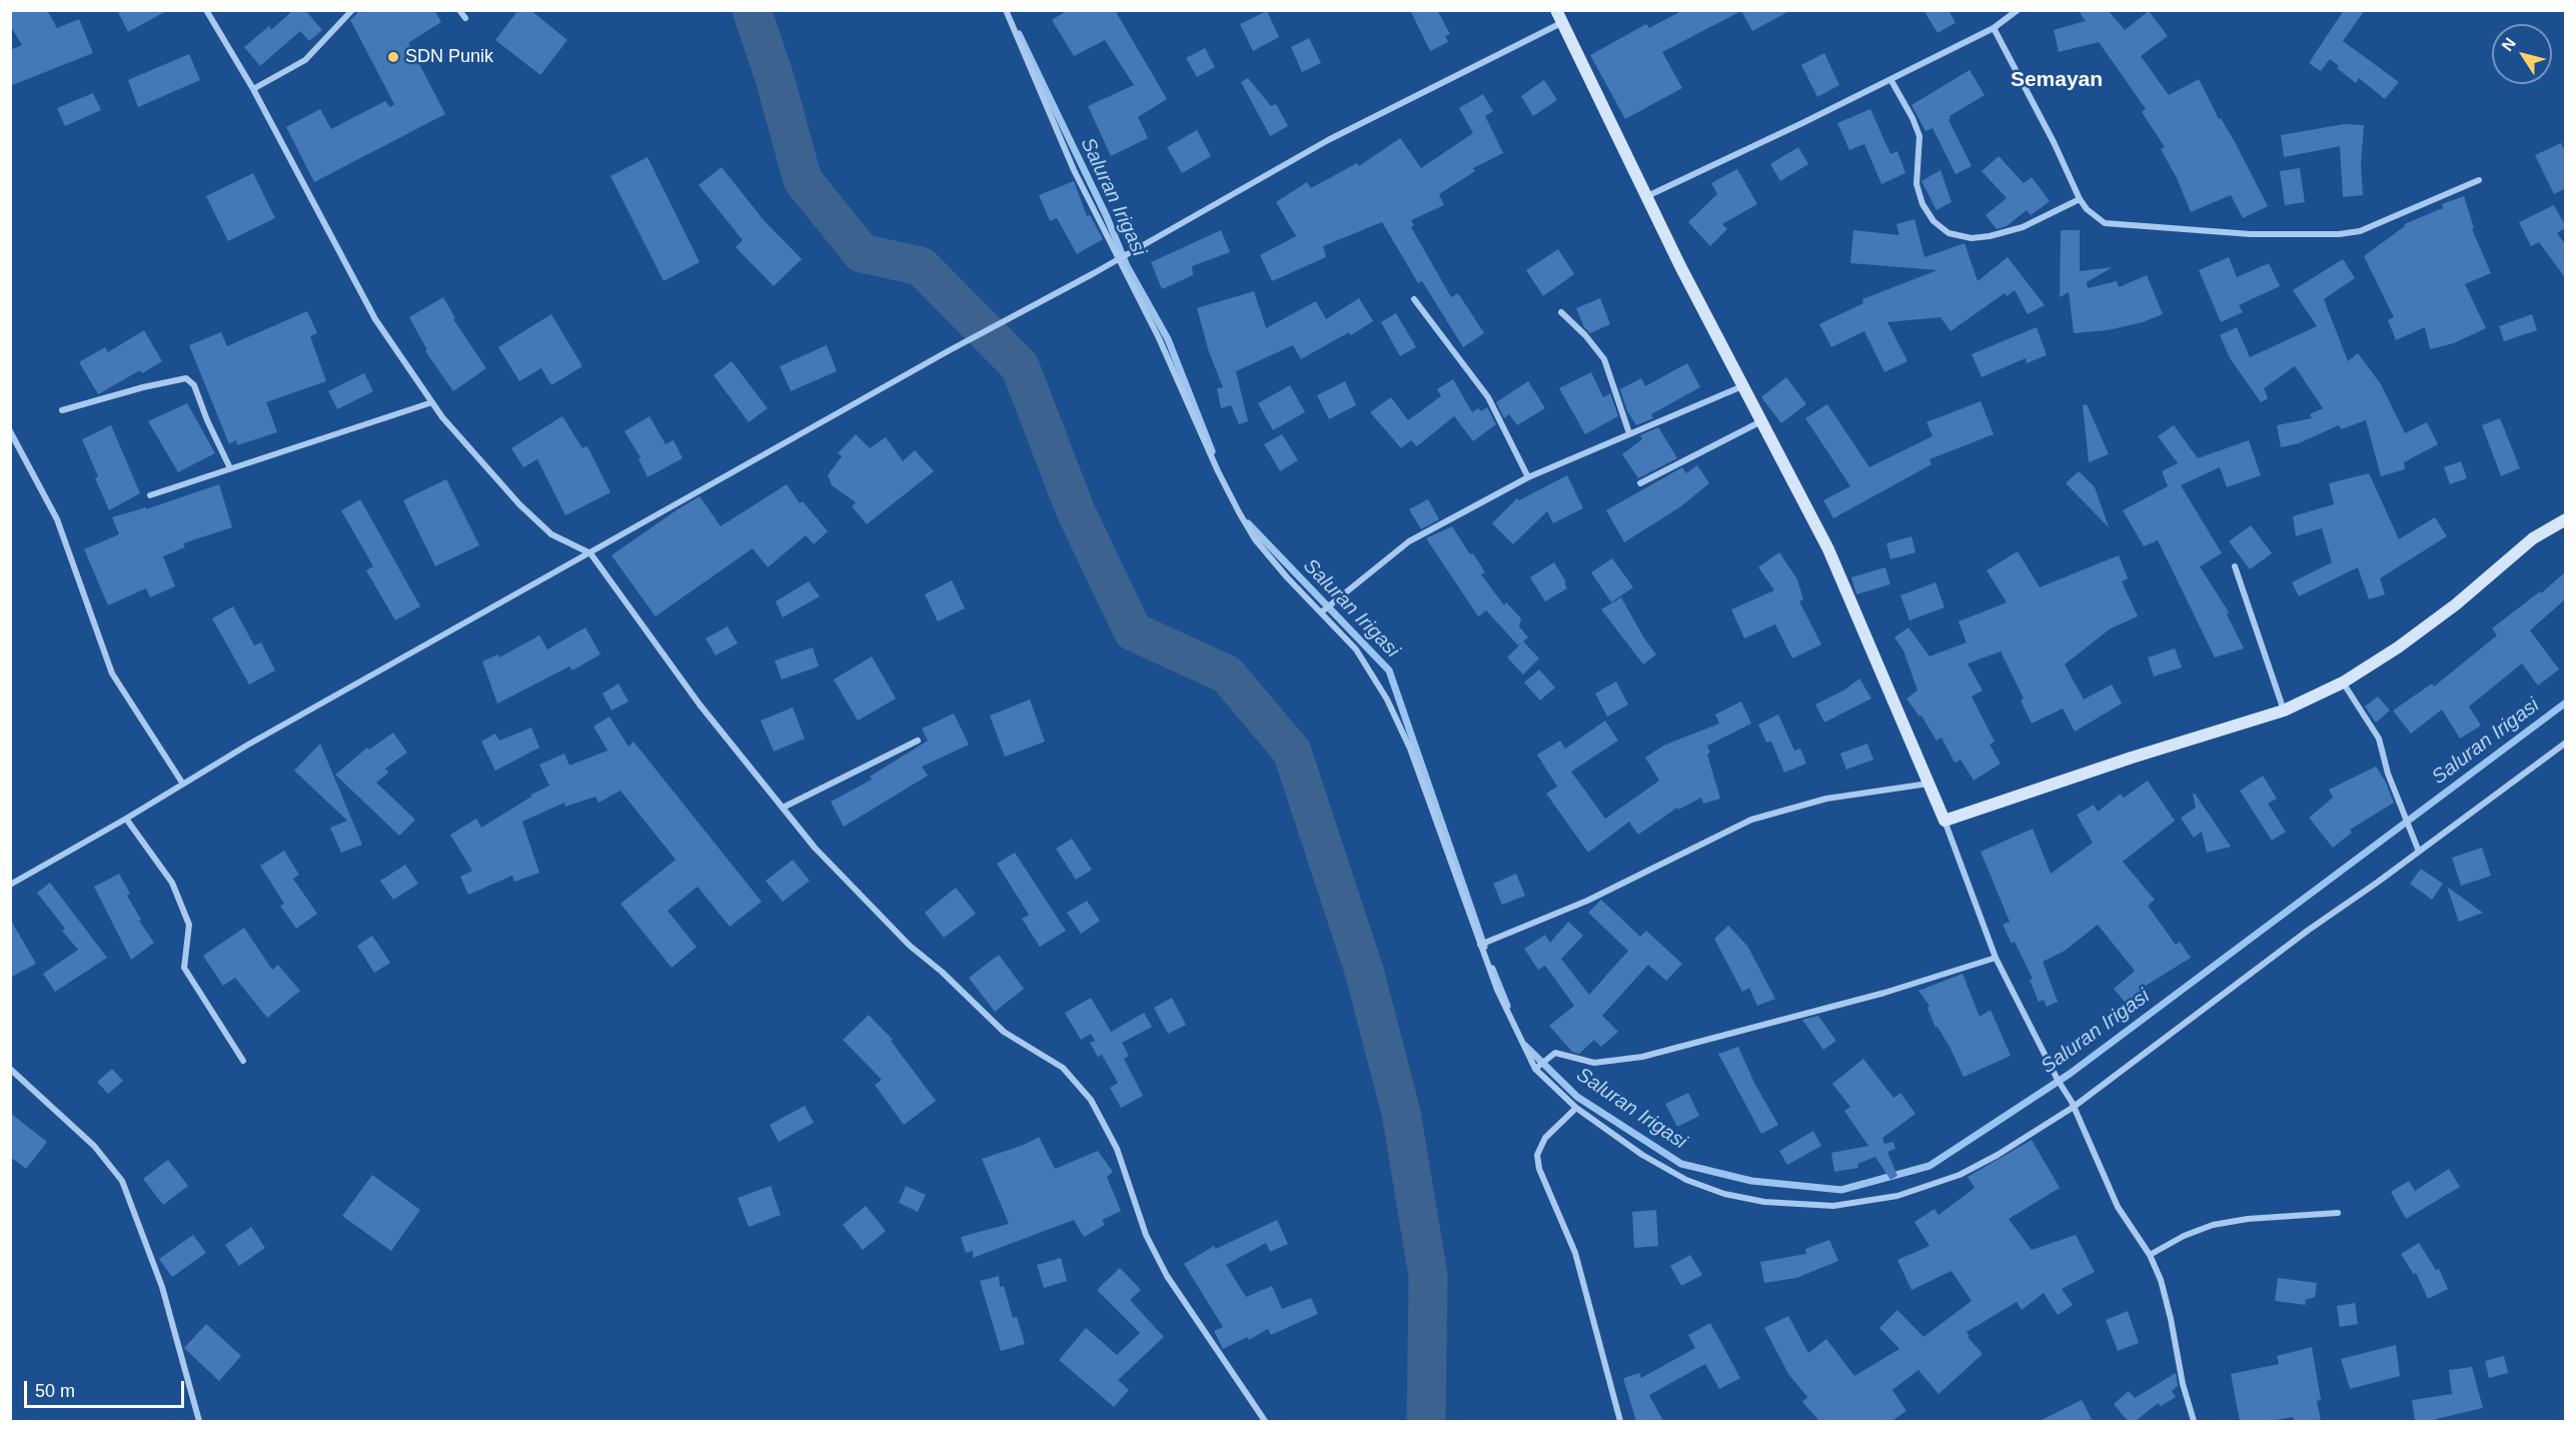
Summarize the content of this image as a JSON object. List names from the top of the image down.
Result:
{
  "districts": ["Semayan"],
  "water": ["Saluran Irigasi"],
  "places": ["SDN Punik"],
  "scale_bar": "50 m",
  "north": "top left"
}
